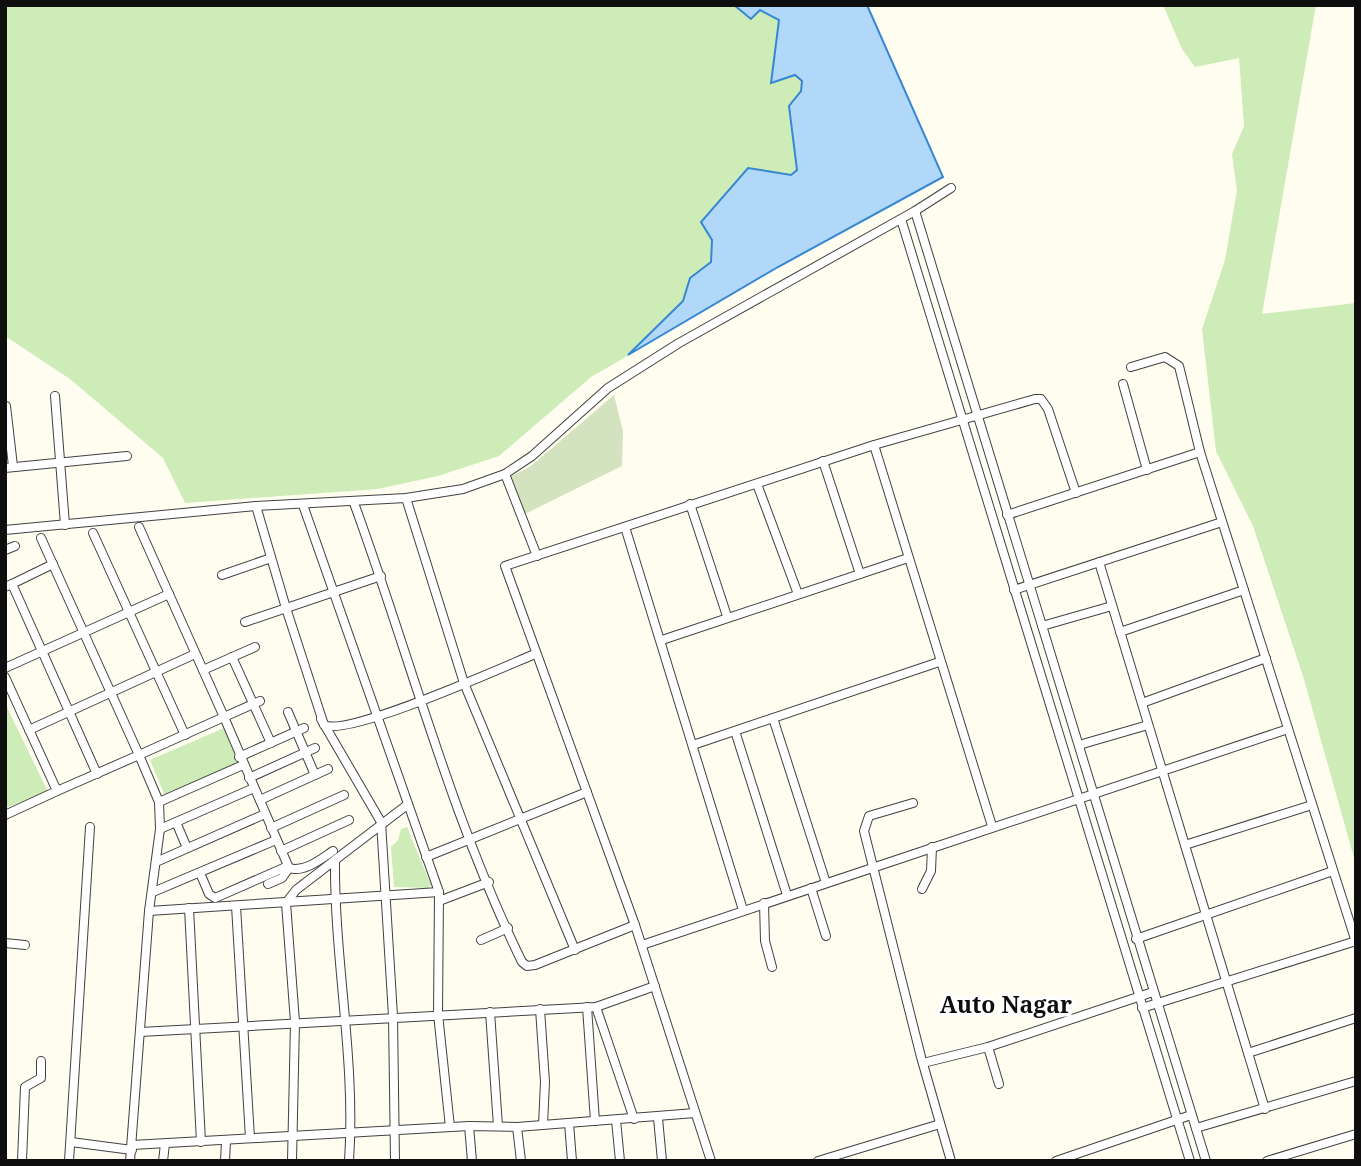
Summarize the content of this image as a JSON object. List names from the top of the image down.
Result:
{
  "districts": ["Auto Nagar"]
}
